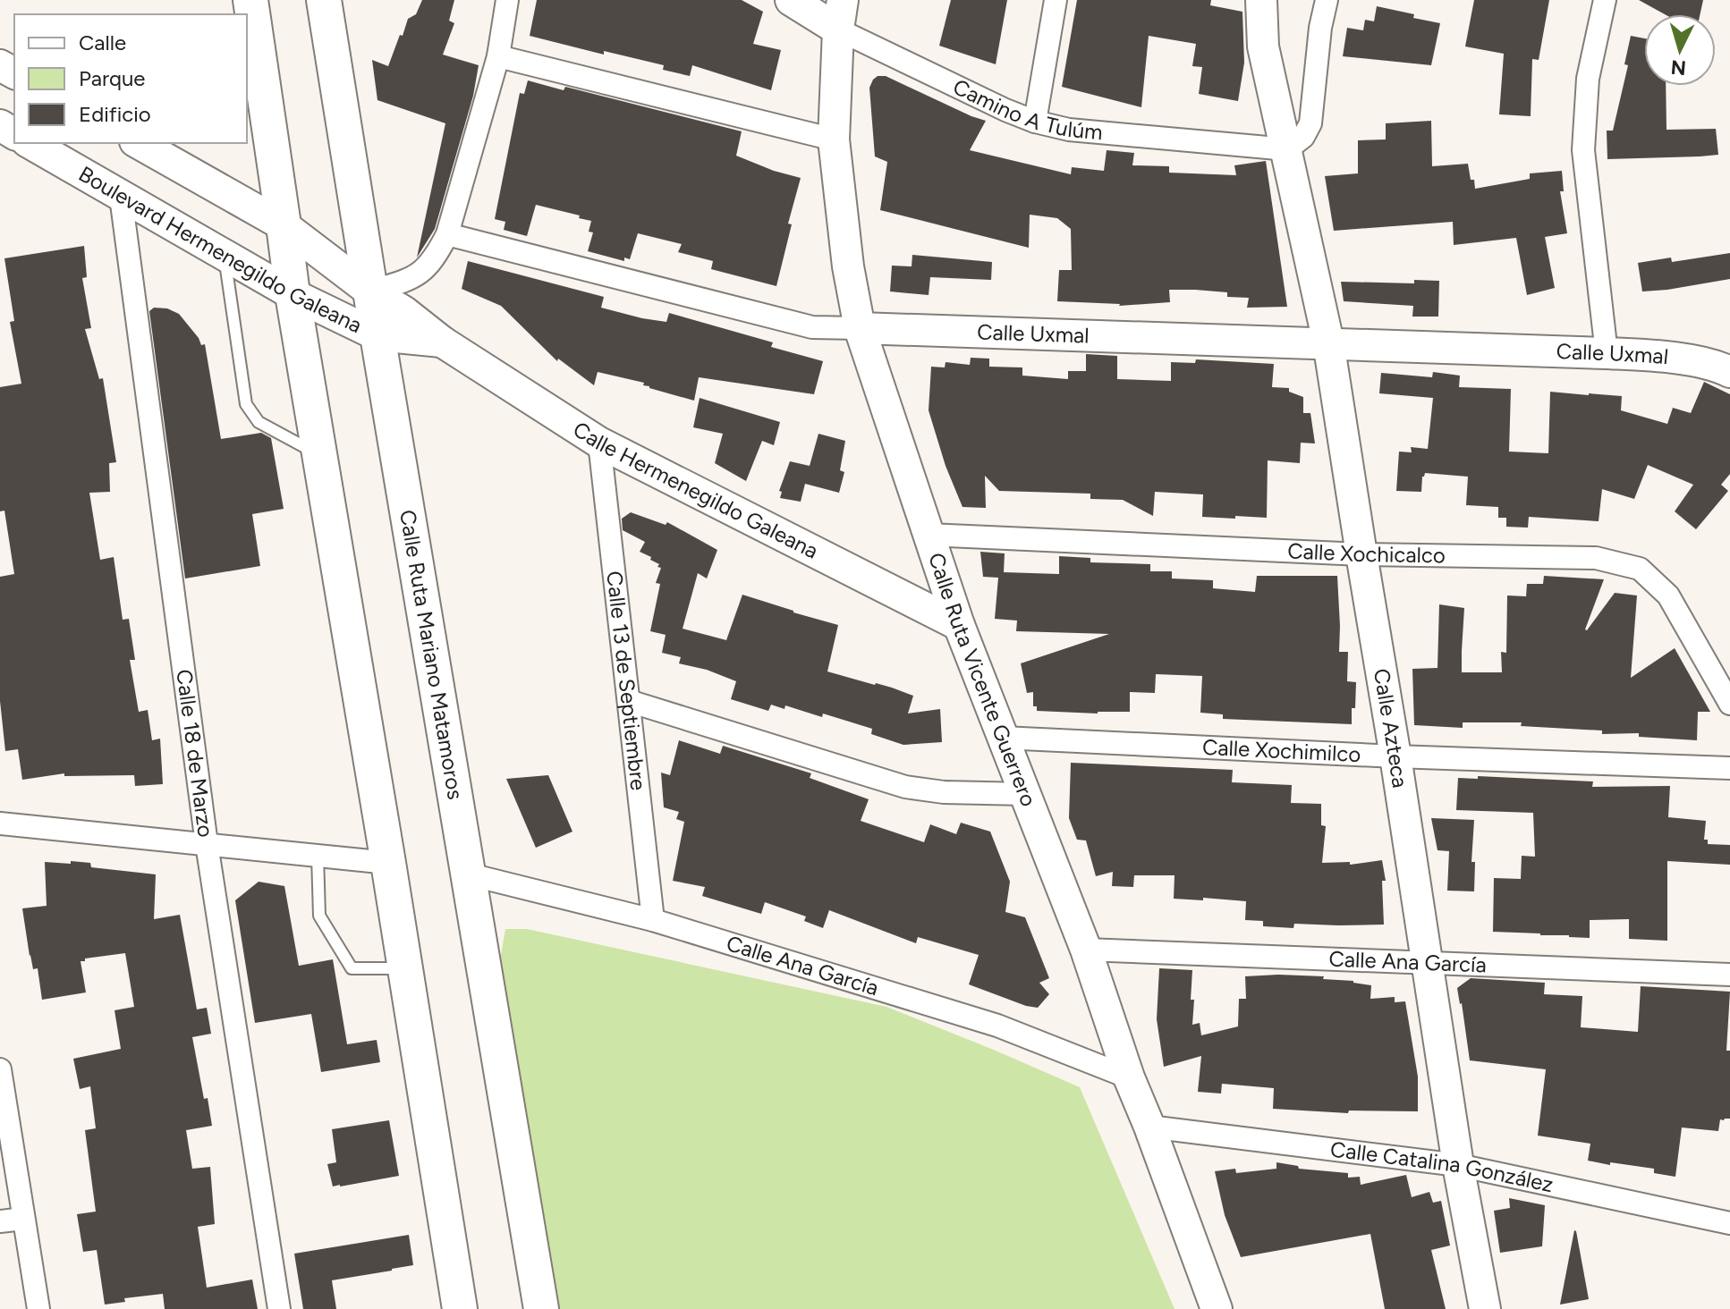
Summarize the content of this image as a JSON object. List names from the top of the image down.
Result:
{
  "streets": {
    "main road": [
      "Camino A Tulúm",
      "Boulevard Hermenegildo Galeana",
      "Calle Uxmal",
      "Calle Hermenegildo Galeana",
      "Calle Ruta Mariano Matamoros",
      "Calle Ruta Vicente Guerrero",
      "Calle Azteca"
    ],
    "street": [
      "Calle Xochicalco",
      "Calle 13 de Septiembre",
      "Calle Xochimilco",
      "Calle 18 de Marzo",
      "Calle Ana García",
      "Calle Catalina González"
    ]
  },
  "crossings": [
    ["Camino A Tulúm", "Calle Ruta Vicente Guerrero"],
    ["Camino A Tulúm", "Calle Azteca"],
    ["Boulevard Hermenegildo Galeana", "Calle Hermenegildo Galeana"],
    ["Boulevard Hermenegildo Galeana", "Calle Ruta Mariano Matamoros"],
    ["Boulevard Hermenegildo Galeana", "Calle 18 de Marzo"],
    ["Calle Uxmal", "Calle Ruta Vicente Guerrero"],
    ["Calle Uxmal", "Calle Azteca"],
    ["Calle Hermenegildo Galeana", "Calle Ruta Mariano Matamoros"],
    ["Calle Hermenegildo Galeana", "Calle Ruta Vicente Guerrero"],
    ["Calle Hermenegildo Galeana", "Calle 13 de Septiembre"],
    ["Calle Xochicalco", "Calle Ruta Vicente Guerrero"],
    ["Calle Xochicalco", "Calle Azteca"],
    ["Calle Ruta Mariano Matamoros", "Calle Ana García"],
    ["Calle Ruta Vicente Guerrero", "Calle Xochimilco"],
    ["Calle Ruta Vicente Guerrero", "Calle Ana García"],
    ["Calle Ruta Vicente Guerrero", "Calle Catalina González"],
    ["Calle 13 de Septiembre", "Calle Ana García"],
    ["Calle Azteca", "Calle Xochimilco"],
    ["Calle Azteca", "Calle Ana García"],
    ["Calle Azteca", "Calle Catalina González"]
  ],
  "legend": ["Calle", "Parque", "Edificio"],
  "north": "bottom"
}
